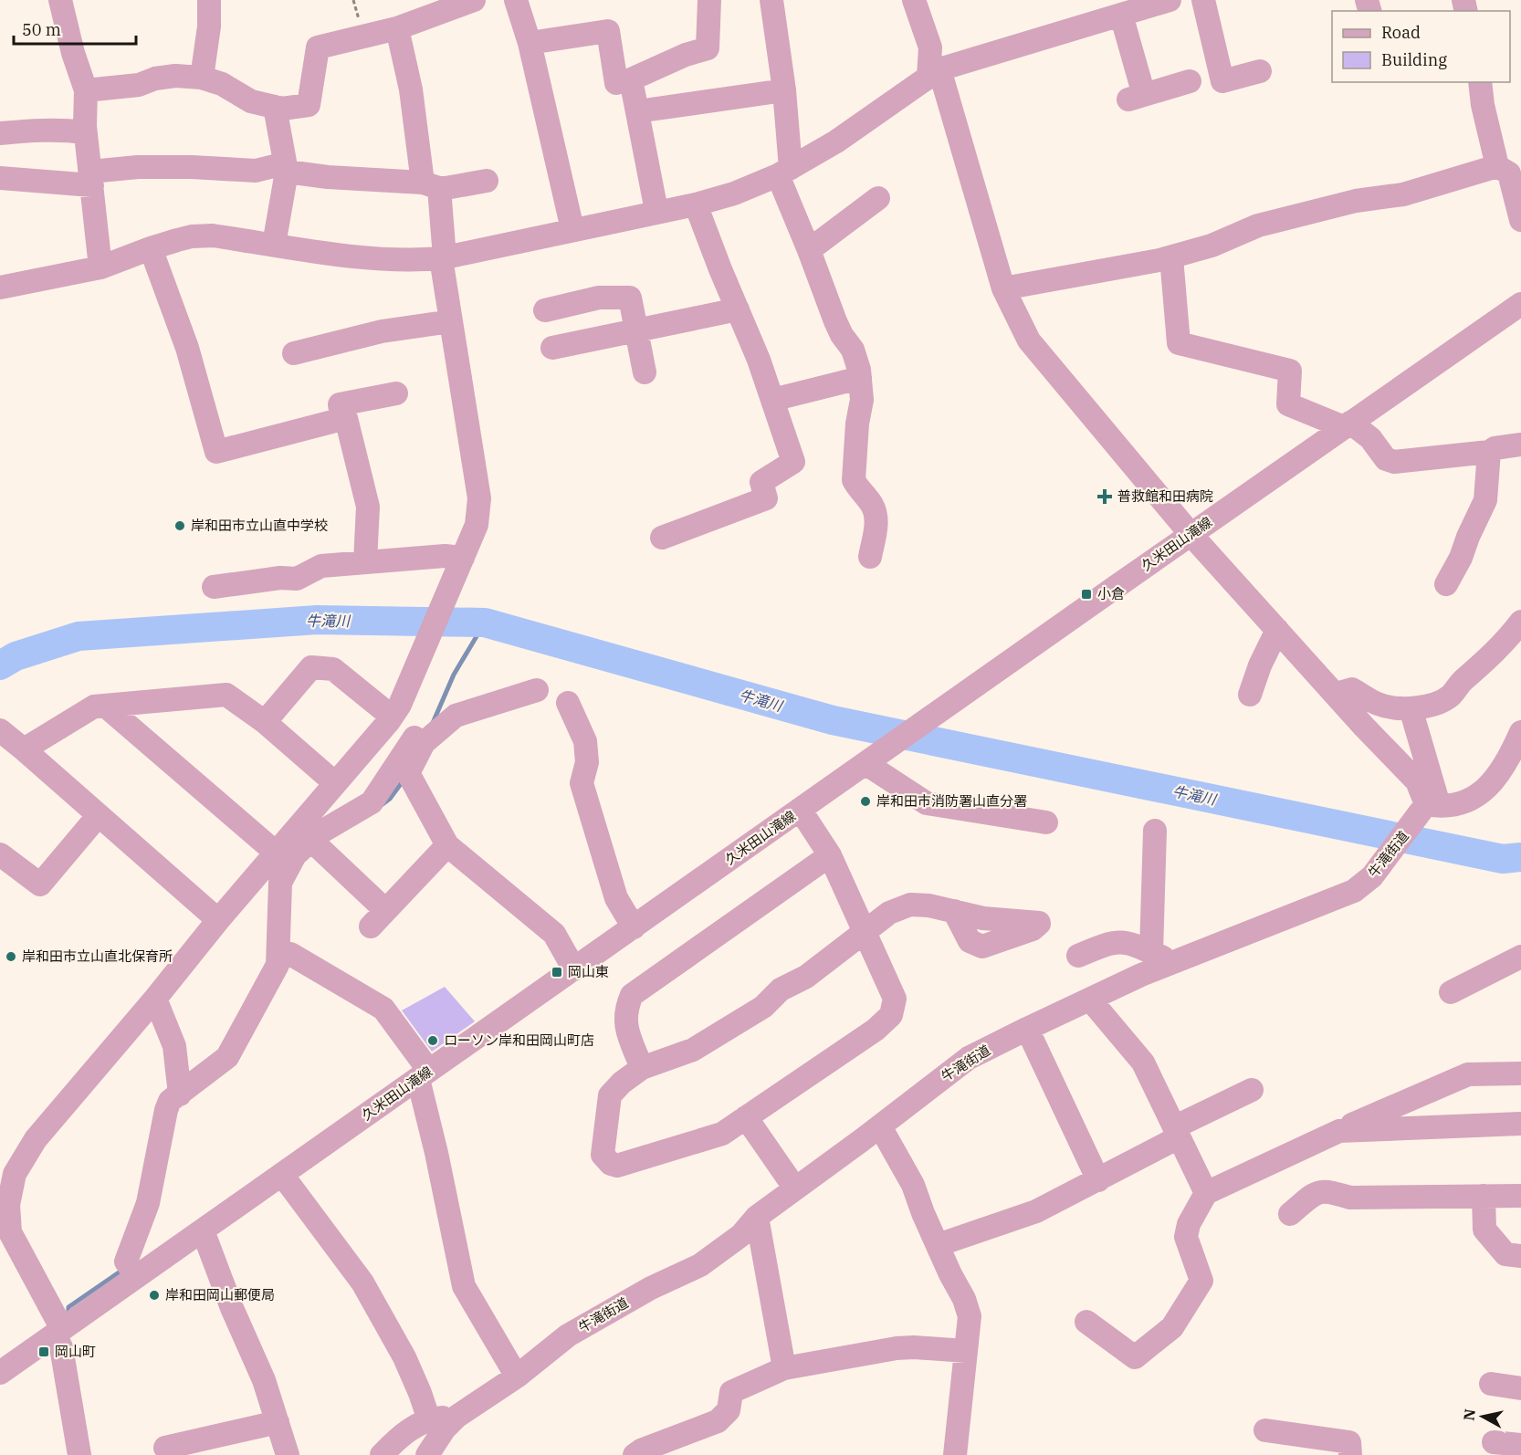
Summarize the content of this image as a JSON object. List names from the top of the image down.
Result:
{
  "streets": {
    "street": ["久米田山滝線", "牛滝街道"]
  },
  "water": ["牛滝川"],
  "places": {
    "health": ["普救館和田病院"],
    "other": [
      "岸和田市立山直中学校",
      "岸和田市消防署山直分署",
      "岸和田市立山直北保育所",
      "ローソン岸和田岡山町店",
      "岸和田岡山郵便局"
    ],
    "transit": ["小倉", "岡山東", "岡山町"]
  },
  "legend": ["Road", "Building"],
  "scale_bar": "50 m",
  "north": "left"
}
